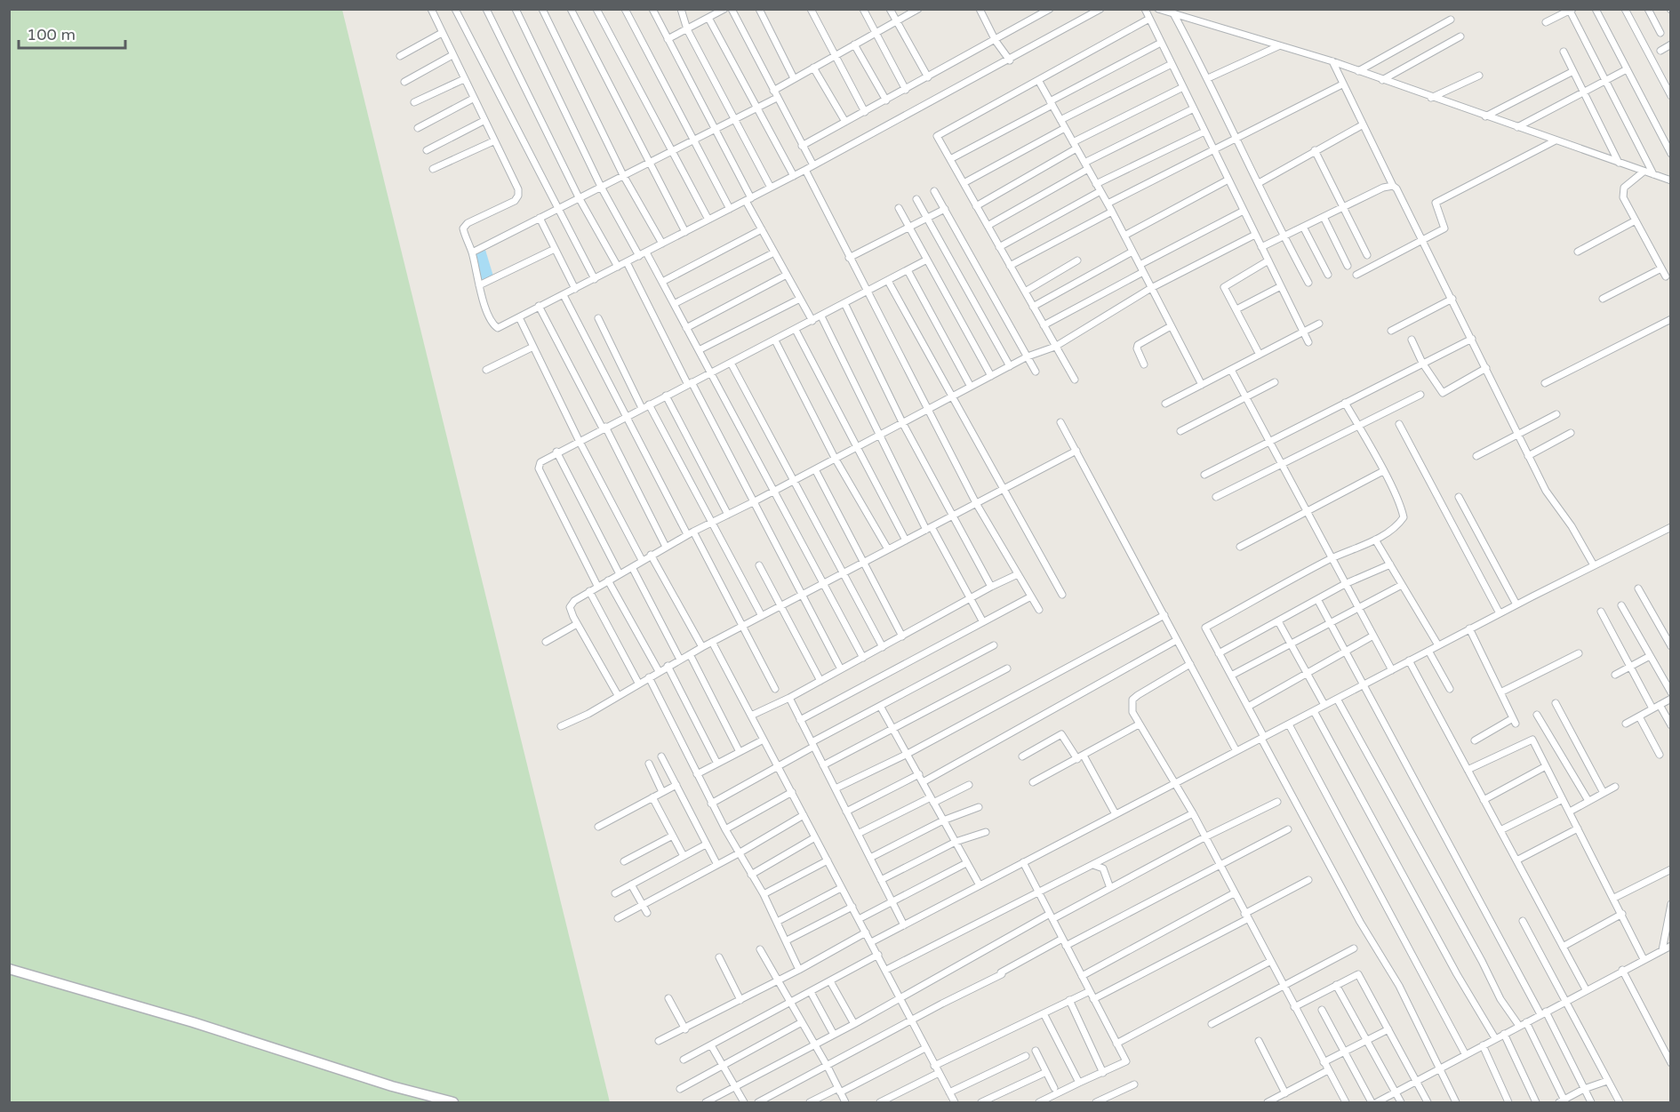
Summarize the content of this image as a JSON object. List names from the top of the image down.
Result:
{
  "scale_bar": "100 m"
}
